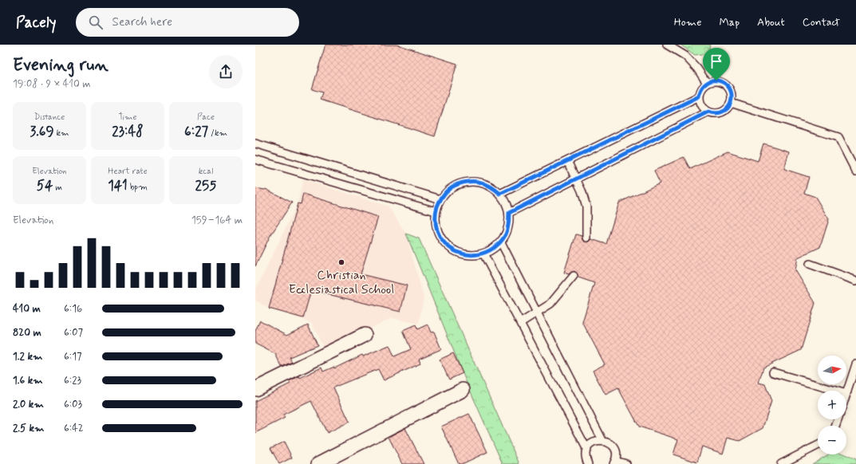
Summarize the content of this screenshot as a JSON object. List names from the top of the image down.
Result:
{
  "places": ["Christian Ecclesiastical School"],
  "north": "right",
  "page": {
    "header": "Pacely",
    "search": "Search here",
    "nav": [
      "Home",
      "Map",
      "About",
      "Contact"
    ],
    "heading": ["Evening run", "19:08 · 9 × 410 m"],
    "stats": [
      ["Distance", "3.69 km"],
      ["Time", "23:48"],
      ["Pace", "6:27 /km"],
      ["Elevation", "54 m"],
      ["Heart rate", "141 bpm"],
      ["kcal", "255"]
    ],
    "chart": ["Elevation", "159–164 m"],
    "list": [
      {
        "name": "410 m",
        "note": "6:16"
      },
      {
        "name": "820 m",
        "note": "6:07"
      },
      {
        "name": "1.2 km",
        "note": "6:17"
      },
      {
        "name": "1.6 km",
        "note": "6:23"
      },
      {
        "name": "2.0 km",
        "note": "6:03"
      },
      {
        "name": "2.5 km",
        "note": "6:42"
      }
    ],
    "map_buttons": ["+", "−"]
  }
}
